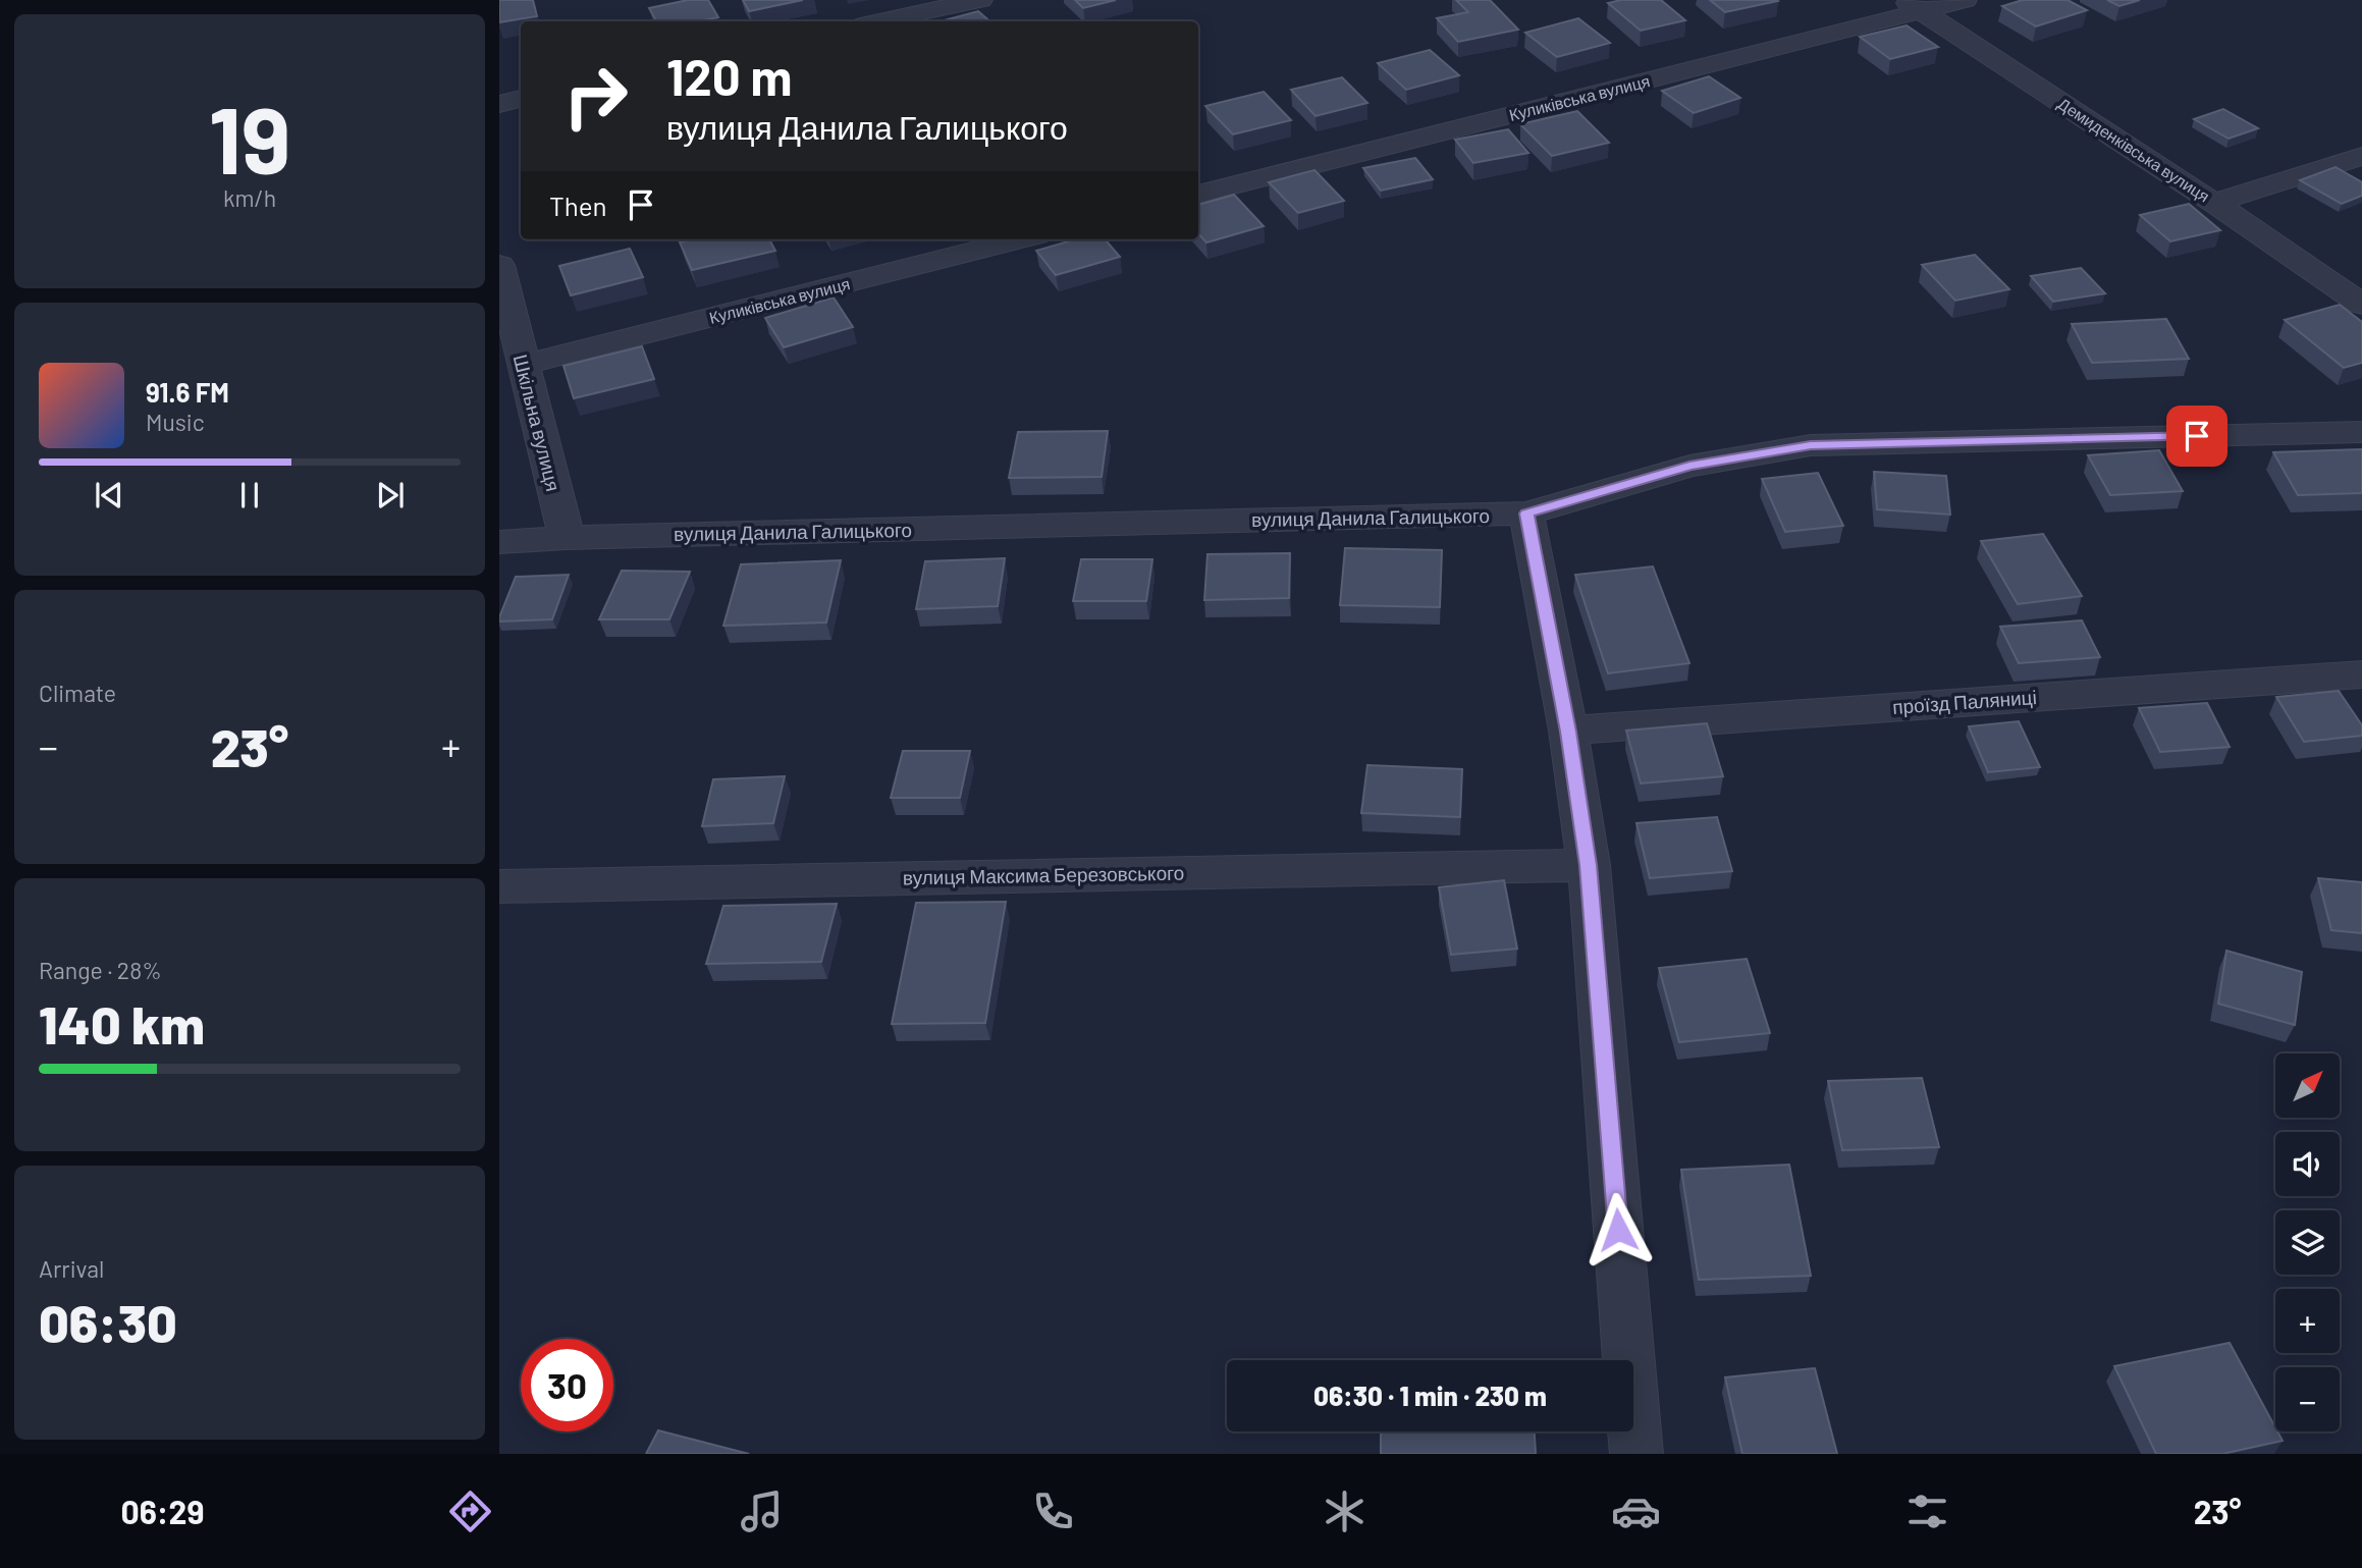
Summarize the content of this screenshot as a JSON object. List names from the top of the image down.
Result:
{
  "streets": {
    "street": [
      "Куликівська вулиця",
      "Демиденківська вулиця",
      "Шкільна вулиця",
      "вулиця Данила Галицького",
      "проїзд Паляниці",
      "вулиця Максима Березовського"
    ]
  },
  "crossings": [
    ["Куликівська вулиця", "Демиденківська вулиця"],
    ["Куликівська вулиця", "Шкільна вулиця"],
    ["Шкільна вулиця", "вулиця Данила Галицького"]
  ],
  "north": "top right",
  "page": {
    "tile": [
      ["19", "km/h"],
      "Climate",
      ["Range · 28%", "140 km"],
      ["Arrival", "06:30"]
    ],
    "turn": ["120 m", "вулиця Данила Галицького"],
    "then": "Then",
    "song": ["91.6 FM", "Music"],
    "heat": ["−", "23°", "+"],
    "map_buttons": ["+", "−"],
    "limit": "30",
    "trip": "06:30 · 1 min · 230 m",
    "tabs": ["06:29", "23°"]
  }
}
